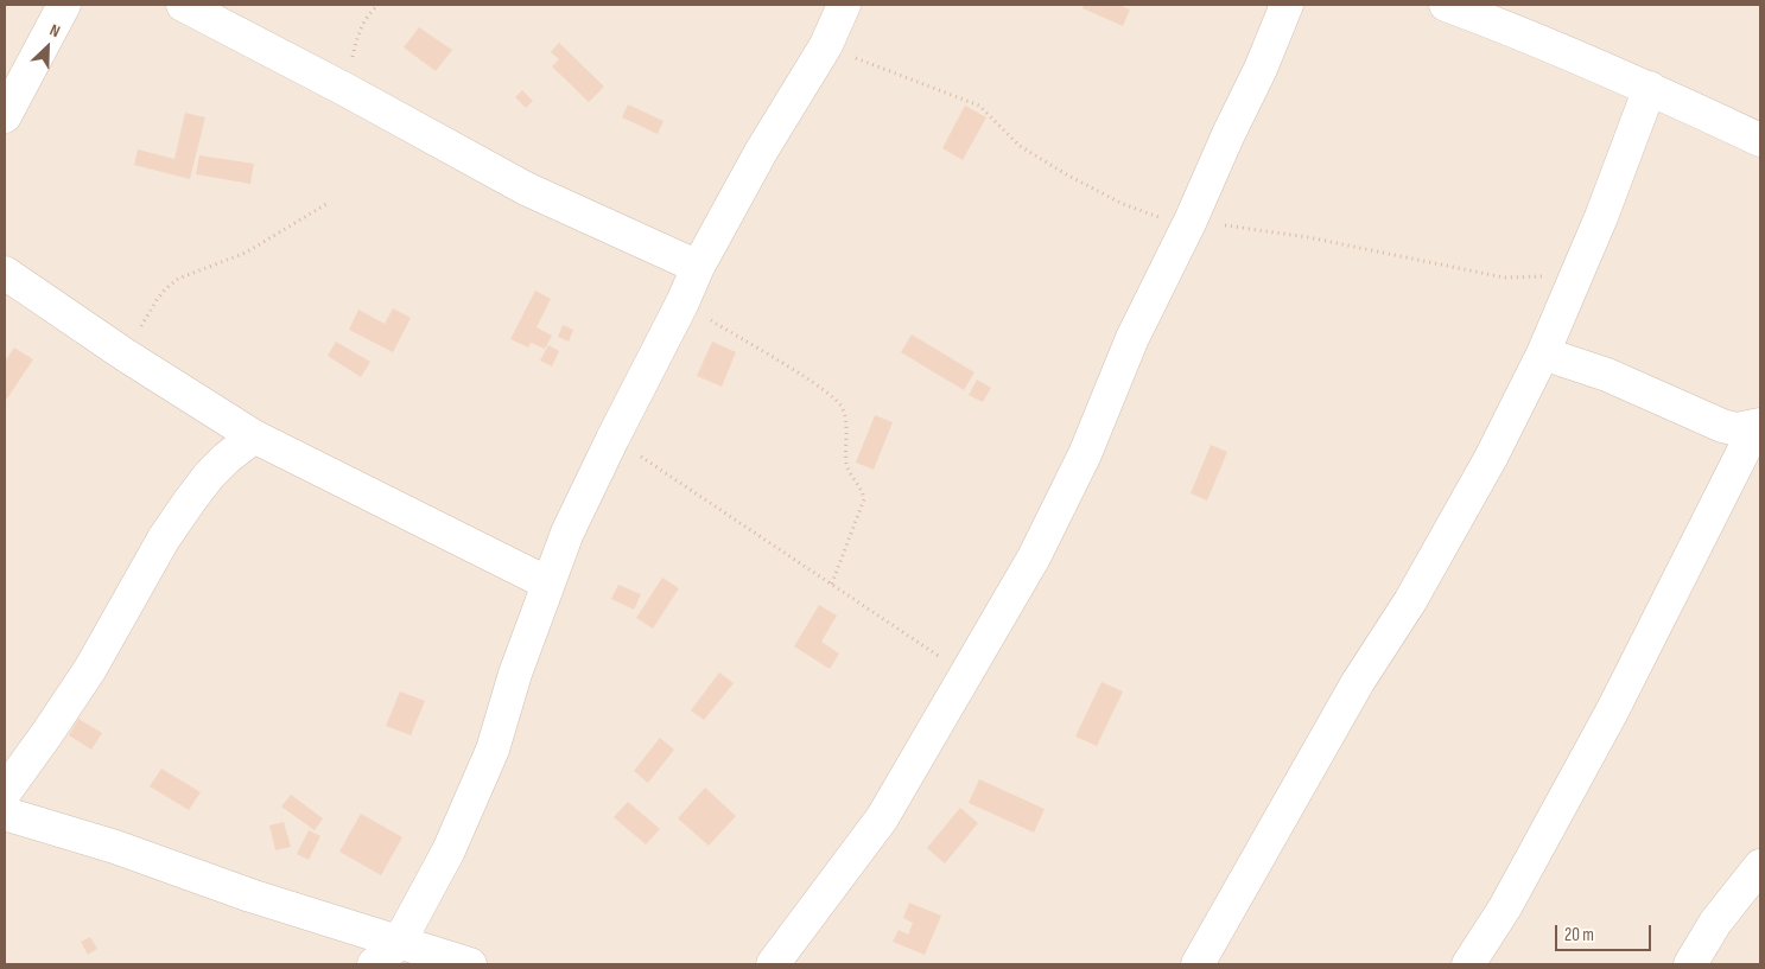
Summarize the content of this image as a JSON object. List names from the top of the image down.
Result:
{
  "scale_bar": "20 m",
  "north": "top right"
}
